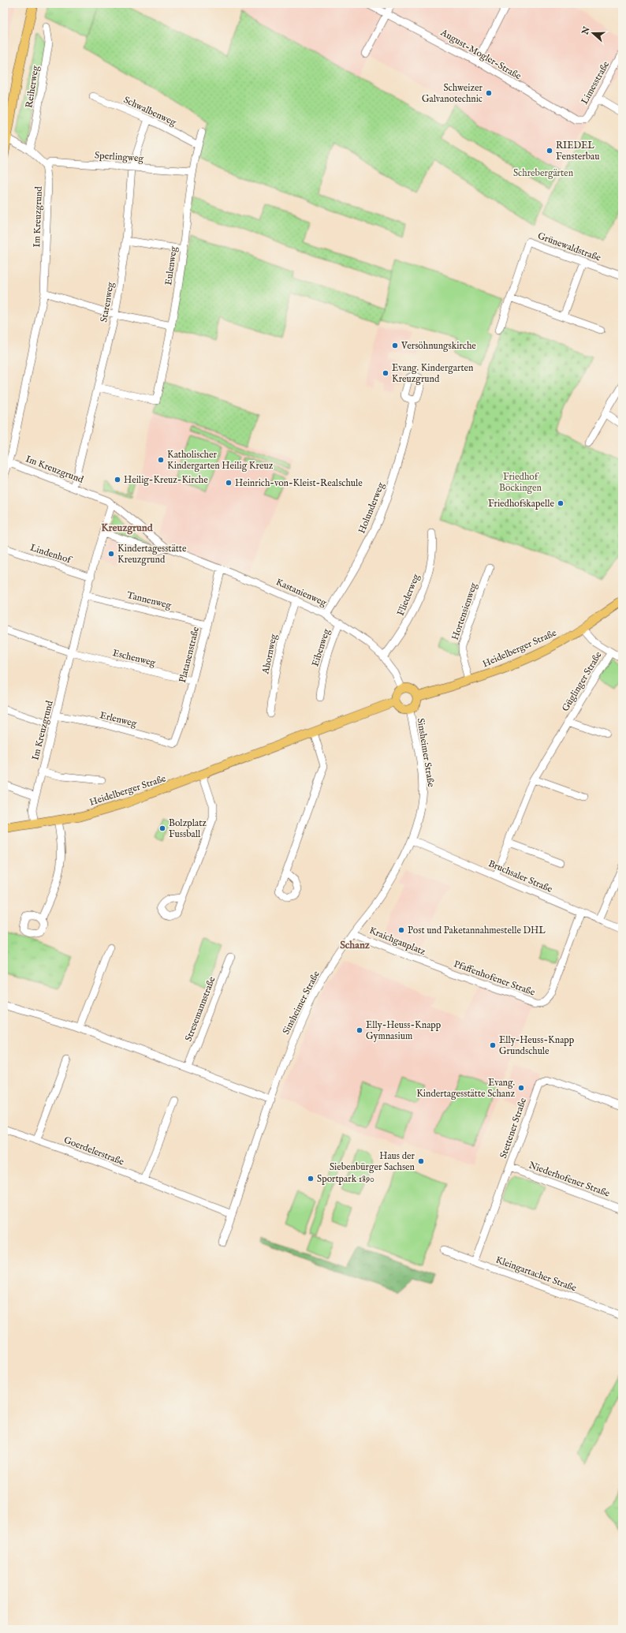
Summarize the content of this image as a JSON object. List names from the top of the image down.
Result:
{
  "streets": {
    "main road": ["Heidelberger Straße"],
    "street": [
      "August-Mogler-Straße",
      "Limesstraße",
      "Reiherweg",
      "Schwalbenweg",
      "Sperlingweg",
      "Im Kreuzgrund",
      "Grünewaldstraße",
      "Eulenweg",
      "Starenweg",
      "Holunderweg",
      "Lindenhof",
      "Kastanienweg",
      "Fliederweg",
      "Tannenweg",
      "Hortensienweg",
      "Eibenweg",
      "Ahornweg",
      "Platanenstraße",
      "Eschenweg",
      "Güglinger Straße",
      "Erlenweg",
      "Sinsheimer Straße",
      "Bruchsaler Straße",
      "Kraichgauplatz",
      "Pfaffenhofener Straße",
      "Stresemannstraße",
      "Stettener Straße",
      "Goerdelerstraße",
      "Niederhofener Straße",
      "Kleingartacher Straße"
    ]
  },
  "crossings": [
    ["August-Mogler-Straße", "Limesstraße"],
    ["Schwalbenweg", "Eulenweg"],
    ["Schwalbenweg", "Starenweg"],
    ["Sperlingweg", "Im Kreuzgrund"],
    ["Sperlingweg", "Eulenweg"],
    ["Sperlingweg", "Starenweg"],
    ["Im Kreuzgrund", "Starenweg"],
    ["Im Kreuzgrund", "Lindenhof"],
    ["Im Kreuzgrund", "Kastanienweg"],
    ["Im Kreuzgrund", "Tannenweg"],
    ["Im Kreuzgrund", "Heidelberger Straße"],
    ["Im Kreuzgrund", "Eschenweg"],
    ["Im Kreuzgrund", "Erlenweg"],
    ["Eulenweg", "Starenweg"],
    ["Holunderweg", "Kastanienweg"],
    ["Kastanienweg", "Fliederweg"],
    ["Kastanienweg", "Eibenweg"],
    ["Kastanienweg", "Heidelberger Straße"],
    ["Kastanienweg", "Ahornweg"],
    ["Kastanienweg", "Platanenstraße"],
    ["Kastanienweg", "Sinsheimer Straße"],
    ["Tannenweg", "Platanenstraße"],
    ["Hortensienweg", "Heidelberger Straße"],
    ["Heidelberger Straße", "Sinsheimer Straße"],
    ["Platanenstraße", "Eschenweg"],
    ["Platanenstraße", "Erlenweg"],
    ["Güglinger Straße", "Bruchsaler Straße"],
    ["Sinsheimer Straße", "Bruchsaler Straße"],
    ["Sinsheimer Straße", "Kraichgauplatz"],
    ["Sinsheimer Straße", "Goerdelerstraße"],
    ["Bruchsaler Straße", "Pfaffenhofener Straße"],
    ["Kraichgauplatz", "Pfaffenhofener Straße"],
    ["Stettener Straße", "Niederhofener Straße"],
    ["Stettener Straße", "Kleingartacher Straße"]
  ],
  "districts": ["Kreuzgrund", "Schanz"],
  "parks": ["Schrebergärten", "Friedhof Böckingen"],
  "places": [
    "Schweizer Galvanotechnic",
    "RIEDEL Fensterbau",
    "Versöhnungskirche",
    "Evang. Kindergarten Kreuzgrund",
    "Katholischer Kindergarten Heilig Kreuz",
    "Heilig-Kreuz-Kirche",
    "Heinrich-von-Kleist-Realschule",
    "Friedhofskapelle",
    "Kindertagesstätte Kreuzgrund",
    "Bolzplatz Fussball",
    "Post und Paketannahmestelle DHL",
    "Elly-Heuss-Knapp Gymnasium",
    "Elly-Heuss-Knapp Grundschule",
    "Evang. Kindertagesstätte Schanz",
    "Haus der Siebenbürger Sachsen",
    "Sportpark 1890"
  ],
  "north": "left"
}
